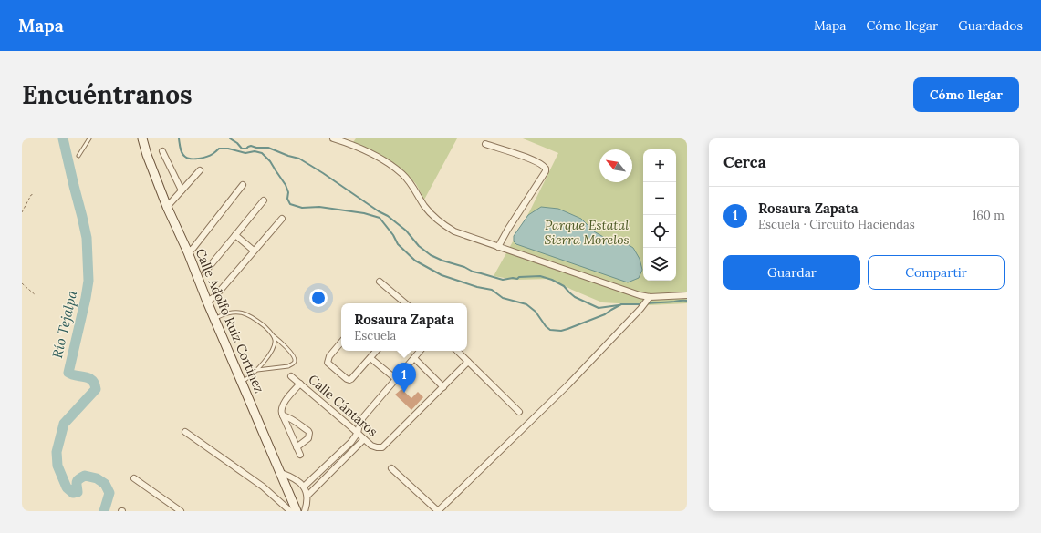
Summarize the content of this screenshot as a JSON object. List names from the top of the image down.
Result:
{
  "streets": {
    "main road": ["Calle Adolfo Ruiz Cortinez"],
    "street": ["Calle Cántaros"]
  },
  "water": ["Río Tejalpa"],
  "parks": ["Parque Estatal Sierra Morelos"],
  "north": "top left",
  "page": {
    "header": "Mapa",
    "nav": ["Mapa", "Cómo llegar", "Guardados"],
    "buttons": [
      "Cómo llegar",
      ["Guardar", "Compartir"]
    ],
    "title": "Encuéntranos",
    "heading": "Cerca",
    "map_buttons": ["+", "−"],
    "list": [
      {
        "mark": "1",
        "name": "Rosaura Zapata",
        "note": "Escuela · Circuito Haciendas",
        "value": "160 m"
      }
    ],
    "popup": ["Rosaura Zapata", "Escuela"],
    "pins": "1"
  }
}
